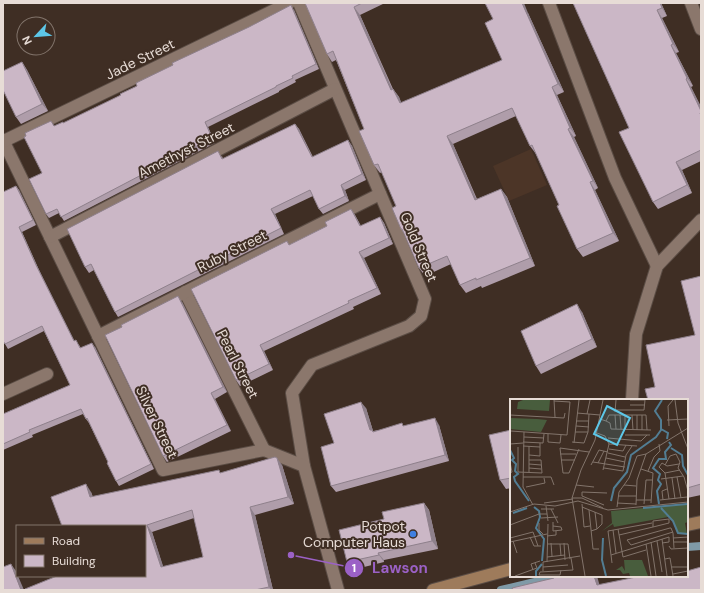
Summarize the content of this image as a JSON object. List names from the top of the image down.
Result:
{
  "streets": {
    "street": [
      "Jade Street",
      "Amethyst Street",
      "Gold Street",
      "Ruby Street",
      "Pearl Street",
      "Silver Street"
    ]
  },
  "crossings": [
    ["Jade Street", "Silver Street"],
    ["Amethyst Street", "Gold Street"],
    ["Amethyst Street", "Silver Street"],
    ["Gold Street", "Ruby Street"],
    ["Ruby Street", "Pearl Street"],
    ["Ruby Street", "Silver Street"],
    ["Pearl Street", "Silver Street"]
  ],
  "places": ["Potpot Computer Haus", "Lawson"],
  "legend": ["Road", "Building"],
  "north": "bottom left"
}
